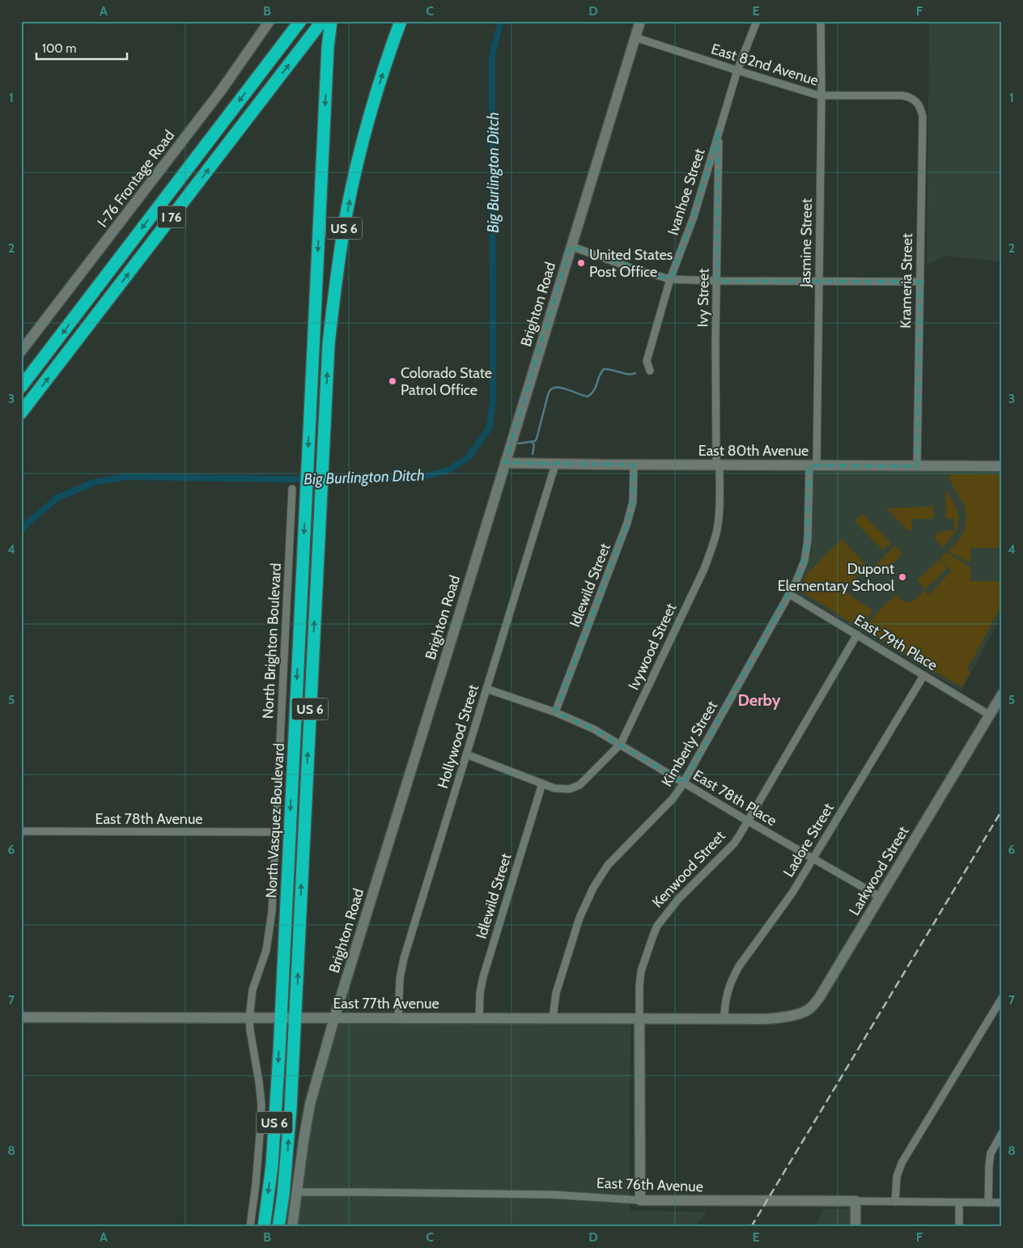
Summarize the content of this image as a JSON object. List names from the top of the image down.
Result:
{
  "streets": {
    "highway": ["I 76", "US 6", "North Vasquez Boulevard"],
    "street": [
      "East 82nd Avenue",
      "I-76 Frontage Road",
      "Ivanhoe Street",
      "Jasmine Street",
      "Krameria Street",
      "Ivy Street",
      "Brighton Road",
      "East 80th Avenue",
      "Idlewild Street",
      "North Brighton Boulevard",
      "East 79th Place",
      "Ivywood Street",
      "Hollywood Street",
      "Kimberly Street",
      "East 78th Place",
      "East 78th Avenue",
      "Ladore Street",
      "Kenwood Street",
      "Larkwood Street",
      "East 77th Avenue",
      "East 76th Avenue"
    ]
  },
  "crossings": [
    ["East 82nd Avenue", "Ivanhoe Street"],
    ["East 82nd Avenue", "Jasmine Street"],
    ["East 82nd Avenue", "Krameria Street"],
    ["East 82nd Avenue", "Brighton Road"],
    ["Ivanhoe Street", "Ivy Street"],
    ["US 6", "North Vasquez Boulevard"],
    ["Jasmine Street", "East 80th Avenue"],
    ["Jasmine Street", "Kimberly Street"],
    ["Krameria Street", "East 80th Avenue"],
    ["Ivy Street", "East 80th Avenue"],
    ["Ivy Street", "Ivywood Street"],
    ["Brighton Road", "East 80th Avenue"],
    ["Brighton Road", "East 77th Avenue"],
    ["Brighton Road", "East 76th Avenue"],
    ["East 80th Avenue", "Idlewild Street"],
    ["East 80th Avenue", "Ivywood Street"],
    ["East 80th Avenue", "Hollywood Street"],
    ["East 80th Avenue", "Kimberly Street"],
    ["Idlewild Street", "Ivywood Street"],
    ["Idlewild Street", "East 78th Place"],
    ["Idlewild Street", "East 77th Avenue"],
    ["North Brighton Boulevard", "East 78th Avenue"],
    ["North Brighton Boulevard", "East 77th Avenue"],
    ["East 79th Place", "Kimberly Street"],
    ["East 79th Place", "Ladore Street"],
    ["East 79th Place", "Kenwood Street"],
    ["East 79th Place", "Larkwood Street"],
    ["Ivywood Street", "Hollywood Street"],
    ["Ivywood Street", "East 78th Place"],
    ["Hollywood Street", "East 78th Place"],
    ["Hollywood Street", "East 77th Avenue"],
    ["Kimberly Street", "East 78th Place"],
    ["Kimberly Street", "East 77th Avenue"],
    ["East 78th Place", "Ladore Street"],
    ["East 78th Place", "Kenwood Street"],
    ["East 78th Place", "Larkwood Street"],
    ["North Vasquez Boulevard", "East 77th Avenue"],
    ["Ladore Street", "East 77th Avenue"],
    ["Kenwood Street", "East 77th Avenue"],
    ["Kenwood Street", "East 76th Avenue"],
    ["Larkwood Street", "East 77th Avenue"]
  ],
  "districts": ["Derby"],
  "water": ["Big Burlington Ditch"],
  "places": ["United States Post Office", "Colorado State Patrol Office", "Dupont Elementary School"],
  "scale_bar": "100 m",
  "grid": {
    "columns": [
      "A",
      "B",
      "C",
      "D",
      "E",
      "F"
    ],
    "rows": [
      "1",
      "2",
      "3",
      "4",
      "5",
      "6",
      "7",
      "8"
    ]
  }
}
